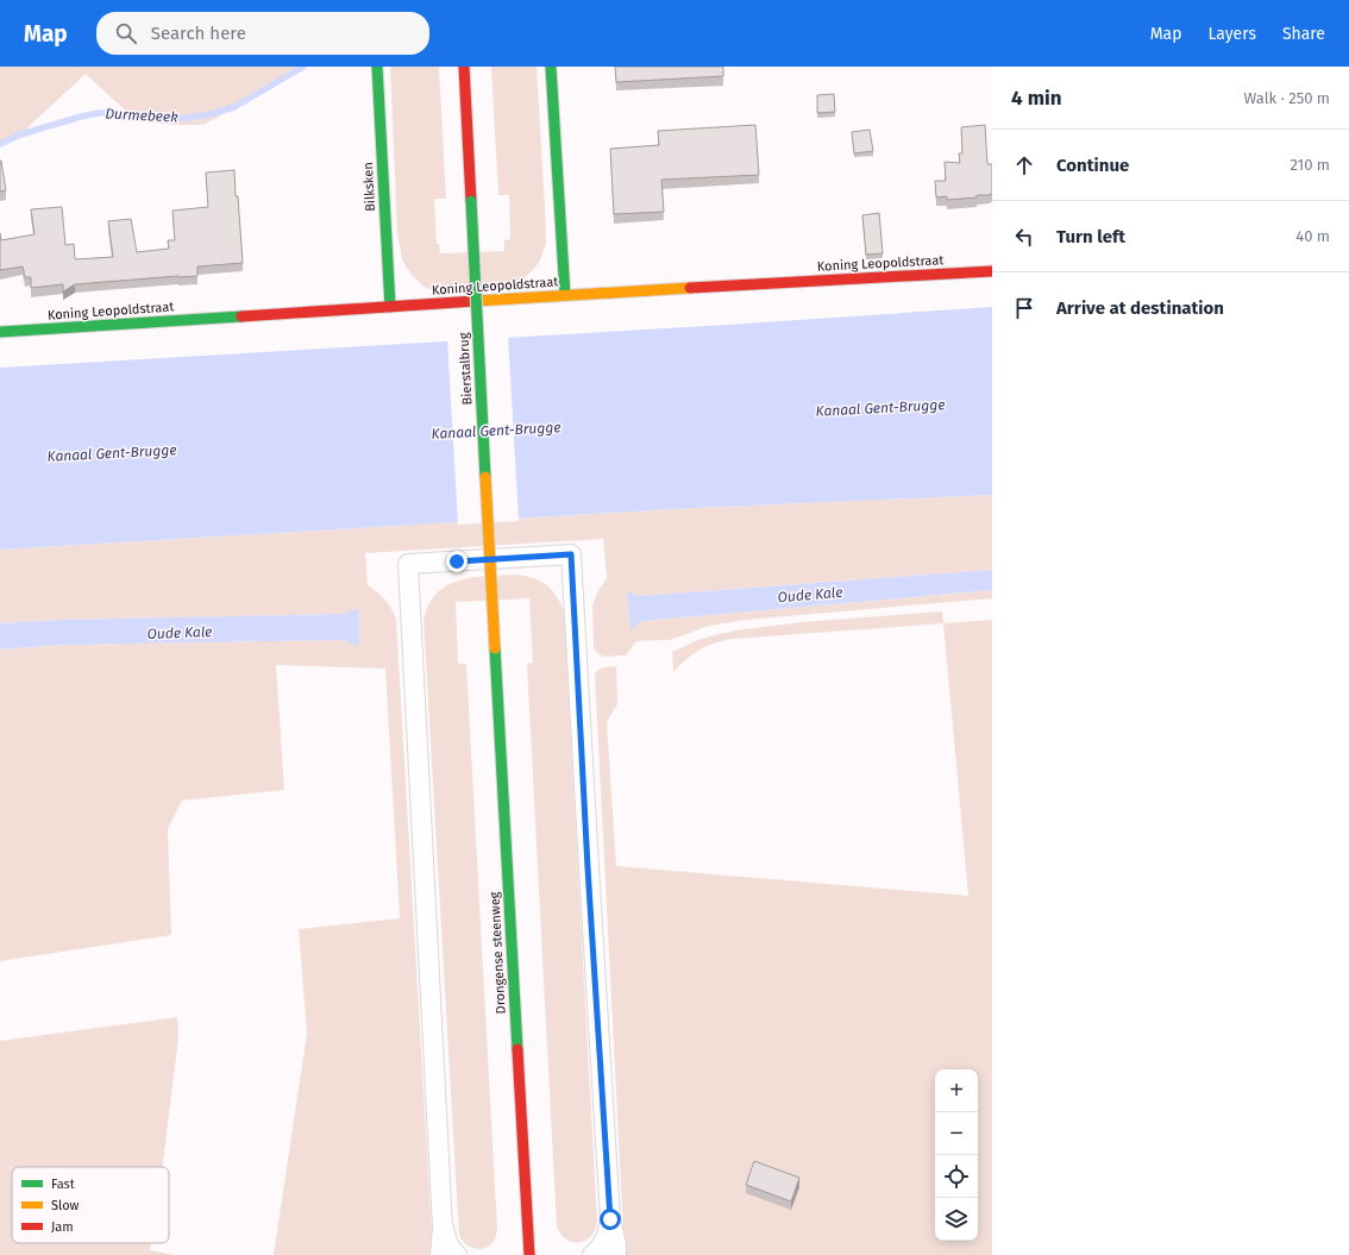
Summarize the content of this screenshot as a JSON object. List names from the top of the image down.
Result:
{
  "streets": {
    "street": [
      "Bilksken",
      "Koning Leopoldstraat",
      "Bierstalbrug",
      "Drongense steenweg"
    ]
  },
  "crossings": [
    ["Bilksken", "Koning Leopoldstraat"],
    ["Bierstalbrug", "Drongense steenweg"]
  ],
  "water": ["Durmebeek", "Kanaal Gent-Brugge", "Oude Kale"],
  "legend": ["Fast", "Slow", "Jam"],
  "page": {
    "header": "Map",
    "search": "Search here",
    "nav": ["Map", "Layers", "Share"],
    "heading": ["4 min", "Walk · 250 m"],
    "list": [
      ["Continue", "210 m"],
      ["Turn left", "40 m"],
      "Arrive at destination"
    ],
    "map_buttons": ["+", "−"]
  }
}
